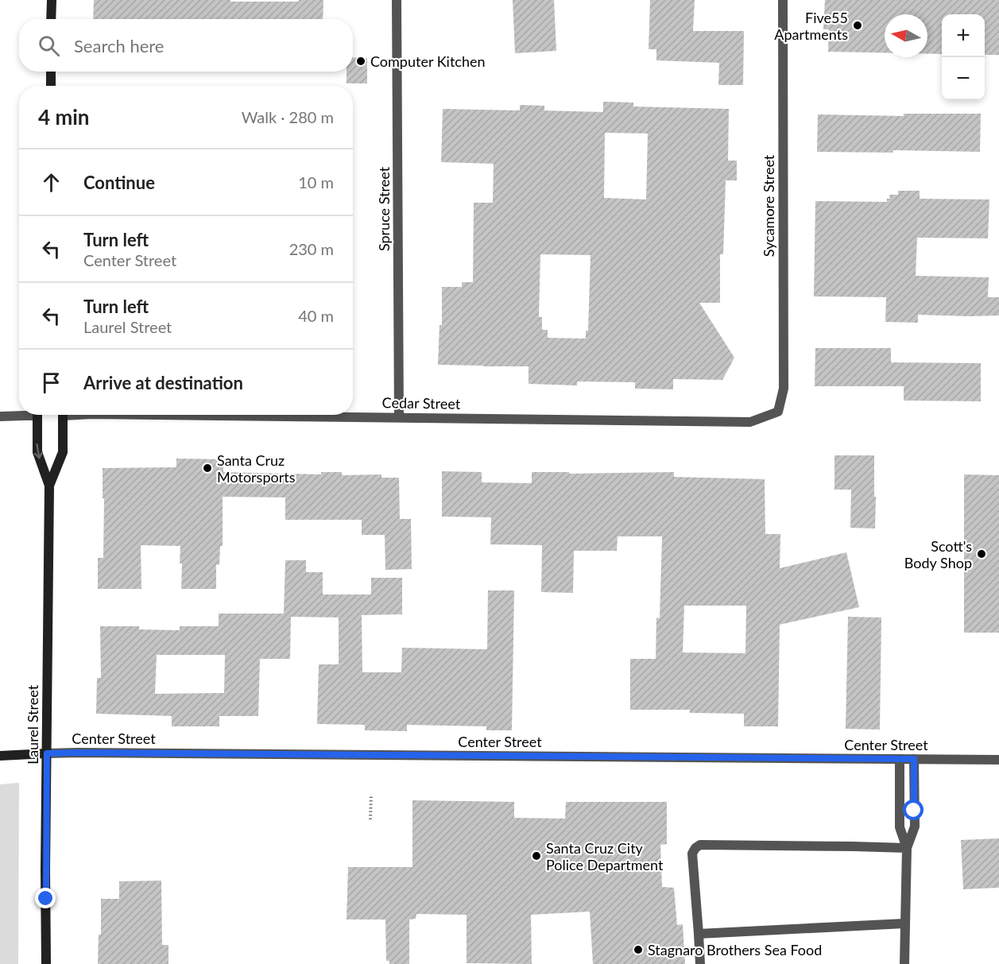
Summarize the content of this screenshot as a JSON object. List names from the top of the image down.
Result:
{
  "streets": {
    "main road": ["Laurel Street", "Center Street"],
    "street": ["Sycamore Street", "Spruce Street", "Cedar Street"]
  },
  "crossings": [
    ["Sycamore Street", "Cedar Street"],
    ["Spruce Street", "Cedar Street"],
    ["Laurel Street", "Center Street"]
  ],
  "places": [
    "Five55 Apartments",
    "Computer Kitchen",
    "Santa Cruz Motorsports",
    "Scott's Body Shop",
    "Santa Cruz City Police Department",
    "Stagnaro Brothers Sea Food"
  ],
  "north": "left",
  "page": {
    "map_buttons": ["+", "−"],
    "search": "Search here",
    "heading": ["4 min", "Walk · 280 m"],
    "list": [
      ["Continue", "10 m"],
      ["Turn left", "Center Street", "230 m"],
      ["Turn left", "Laurel Street", "40 m"],
      "Arrive at destination"
    ]
  }
}
